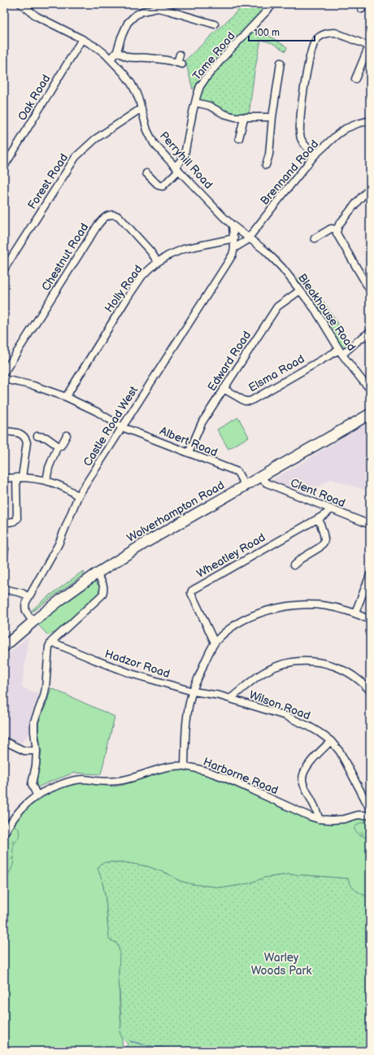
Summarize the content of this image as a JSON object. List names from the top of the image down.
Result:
{
  "streets": {
    "highway": ["Wolverhampton Road"],
    "street": [
      "Tame Road",
      "Oak Road",
      "Perryhill Road",
      "Brennand Road",
      "Forest Road",
      "Chestnut Road",
      "Holly Road",
      "Bleakhouse Road",
      "Edward Road",
      "Elsma Road",
      "Castle Road West",
      "Albert Road",
      "Clent Road",
      "Wheatley Road",
      "Hadzor Road",
      "Wilson Road",
      "Harborne Road"
    ]
  },
  "crossings": [
    ["Tame Road", "Perryhill Road"],
    ["Oak Road", "Perryhill Road"],
    ["Perryhill Road", "Brennand Road"],
    ["Perryhill Road", "Forest Road"],
    ["Perryhill Road", "Bleakhouse Road"],
    ["Perryhill Road", "Castle Road West"],
    ["Brennand Road", "Bleakhouse Road"],
    ["Chestnut Road", "Holly Road"],
    ["Holly Road", "Castle Road West"],
    ["Holly Road", "Albert Road"],
    ["Bleakhouse Road", "Edward Road"],
    ["Bleakhouse Road", "Elsma Road"],
    ["Edward Road", "Elsma Road"],
    ["Edward Road", "Albert Road"],
    ["Castle Road West", "Albert Road"],
    ["Castle Road West", "Wolverhampton Road"],
    ["Albert Road", "Wolverhampton Road"],
    ["Clent Road", "Wolverhampton Road"],
    ["Clent Road", "Wheatley Road"],
    ["Hadzor Road", "Wilson Road"],
    ["Wilson Road", "Harborne Road"]
  ],
  "parks": ["Warley Woods Park"],
  "scale_bar": "100 m"
}
